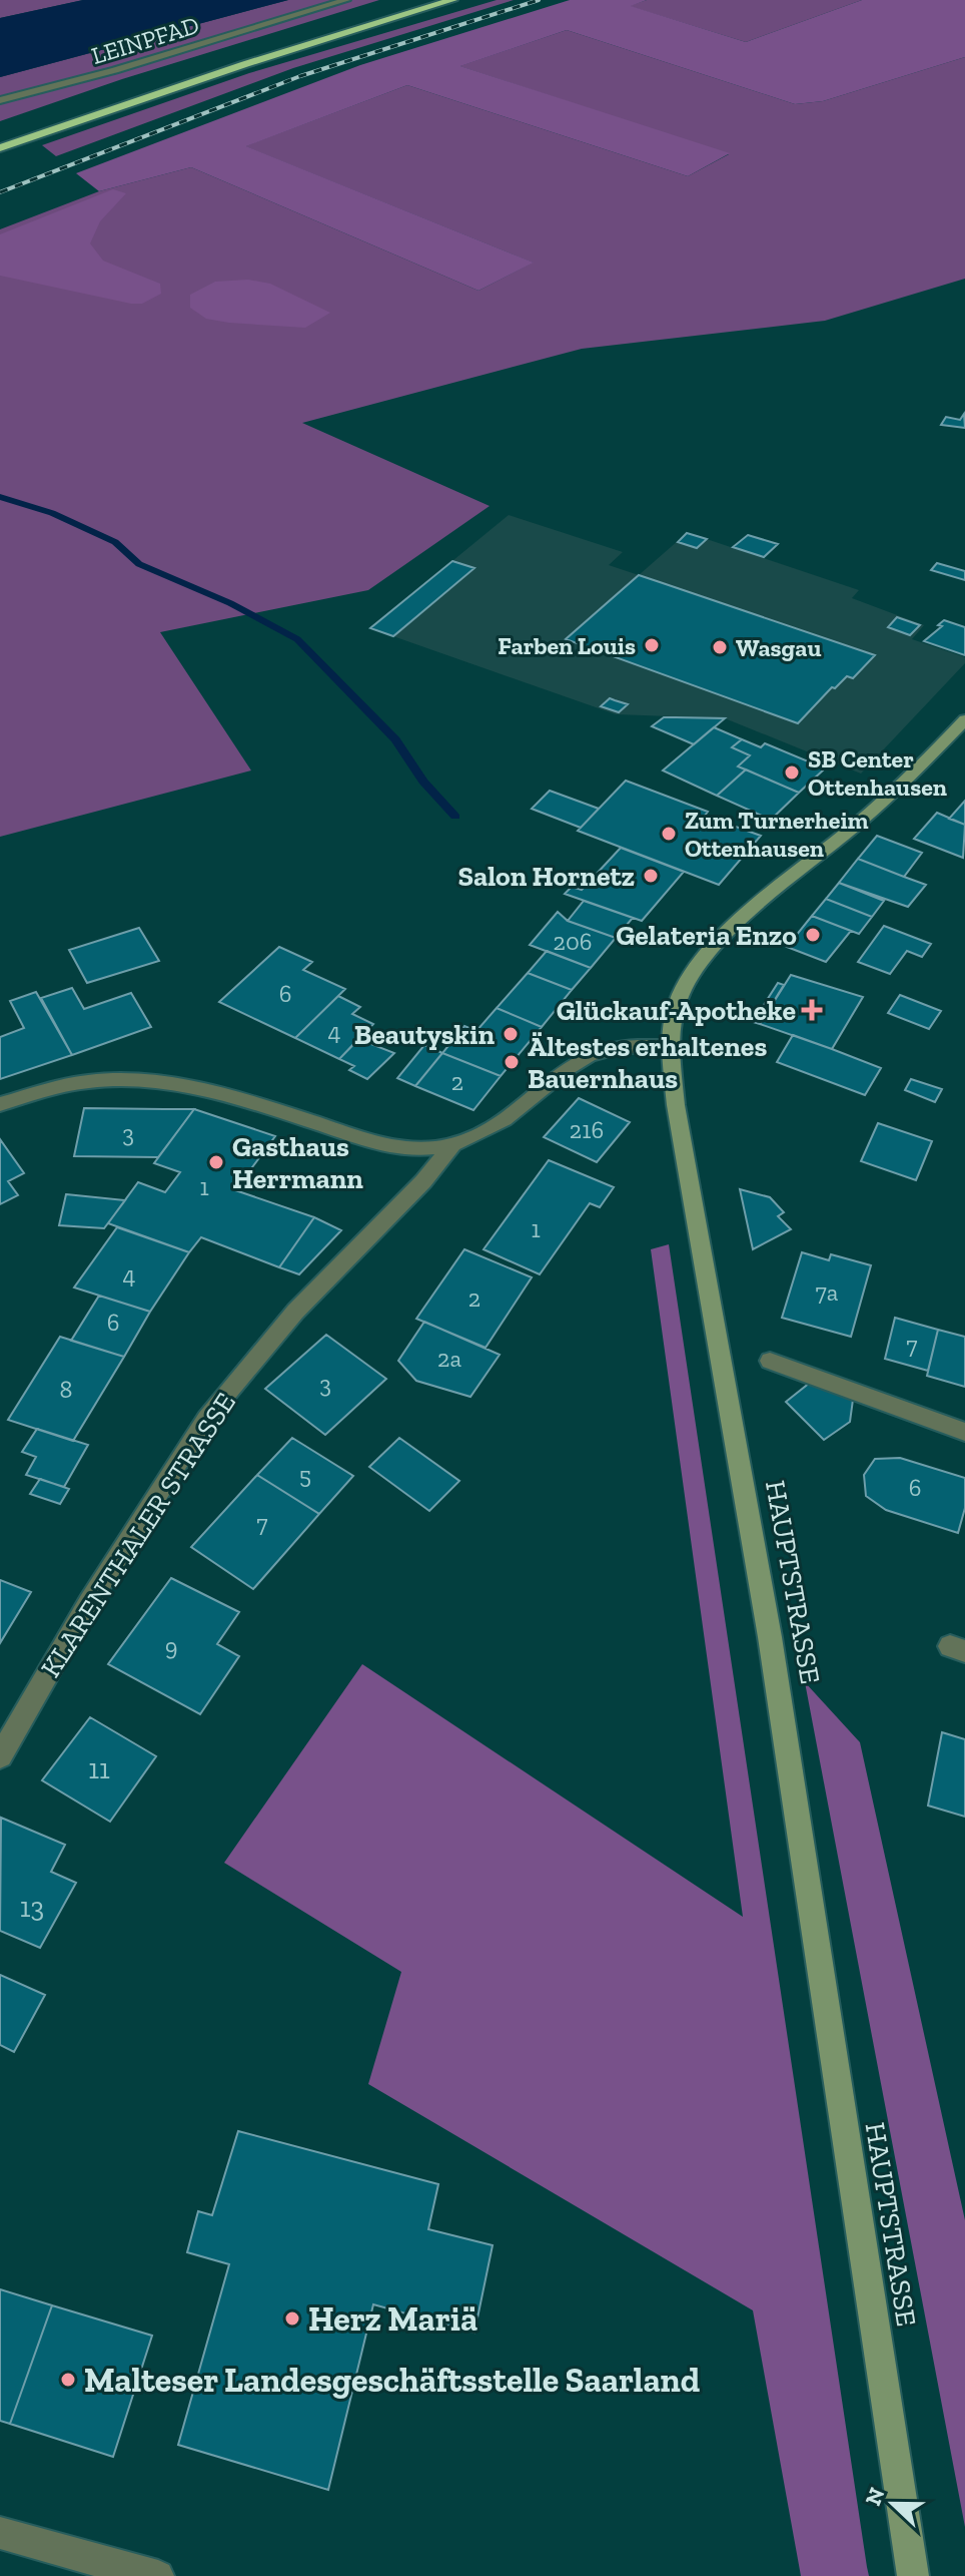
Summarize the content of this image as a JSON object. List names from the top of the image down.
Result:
{
  "streets": {
    "main road": ["HAUPTSTRASSE"],
    "street": ["LEINPFAD", "KLARENTHALER STRASSE"]
  },
  "places": {
    "other": [
      "Farben Louis",
      "Wasgau",
      "SB Center Ottenhausen",
      "Zum Turnerheim Ottenhausen",
      "Salon Hornetz",
      "Gelateria Enzo",
      "Beautyskin",
      "Ältestes erhaltenes Bauernhaus",
      "Gasthaus Herrmann",
      "Herz Mariä",
      "Malteser Landesgeschäftsstelle Saarland"
    ],
    "health": ["Glückauf-Apotheke"]
  },
  "house_numbers": [
    "206",
    "6",
    "4",
    "2",
    "216",
    "3",
    "1",
    "1",
    "4",
    "7a",
    "2",
    "6",
    "7",
    "2a",
    "3",
    "8",
    "5",
    "6",
    "7",
    "9",
    "11",
    "13"
  ],
  "north": "left"
}
